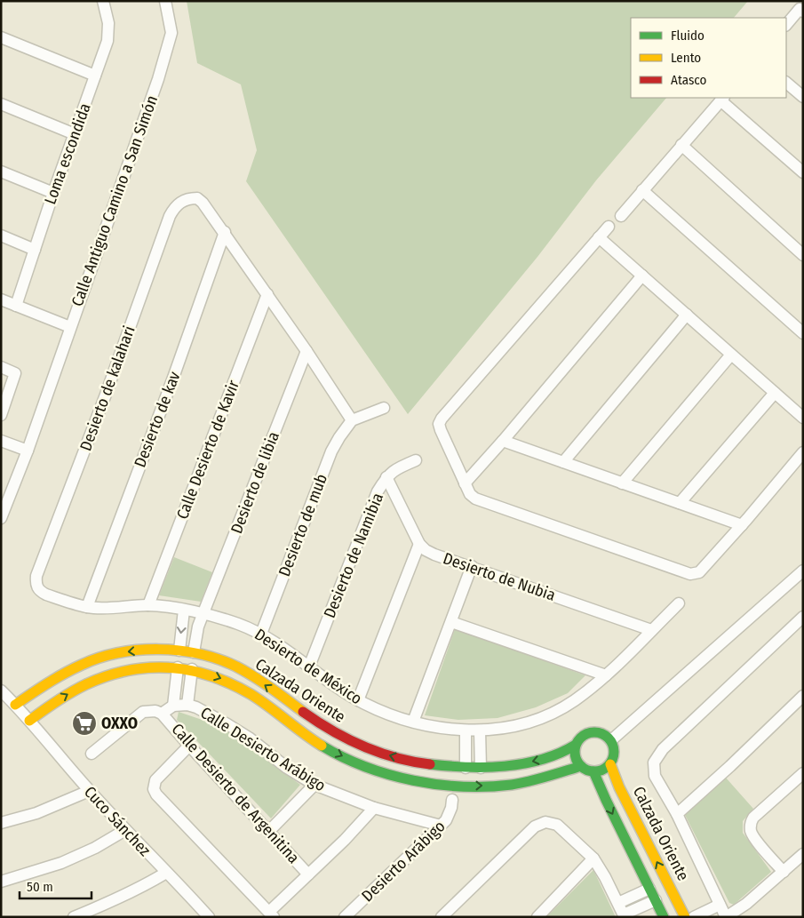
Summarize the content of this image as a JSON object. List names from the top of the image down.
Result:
{
  "streets": {
    "street": [
      "Loma escondida",
      "Calle Antiguo Camino a San Simón",
      "Desierto de kalahari",
      "Desierto de kav",
      "Calle Desierto de Kavir",
      "Desierto de libia",
      "Desierto de mub",
      "Desierto de Namibia",
      "Desierto de Nubia",
      "Desierto de México",
      "Calzada Oriente",
      "Calle Desierto Arábigo",
      "Calle Desierto de Argenitina",
      "Cuco Sánchez",
      "Desierto Arábigo"
    ]
  },
  "crossings": [
    ["Desierto de kalahari", "Desierto de kav"],
    ["Desierto de kalahari", "Desierto de México"],
    ["Desierto de kav", "Desierto de México"],
    ["Calle Desierto de Kavir", "Desierto de México"],
    ["Desierto de libia", "Desierto de México"],
    ["Desierto de libia", "Calzada Oriente"],
    ["Desierto de mub", "Desierto de México"],
    ["Desierto de Namibia", "Desierto de México"],
    ["Desierto de Nubia", "Desierto de México"],
    ["Calzada Oriente", "Cuco Sánchez"],
    ["Calle Desierto Arábigo", "Calle Desierto de Argenitina"],
    ["Calle Desierto Arábigo", "Desierto Arábigo"]
  ],
  "places": {
    "supermarket": ["OXXO"]
  },
  "legend": ["Fluido", "Lento", "Atasco"],
  "scale_bar": "50 m"
}
